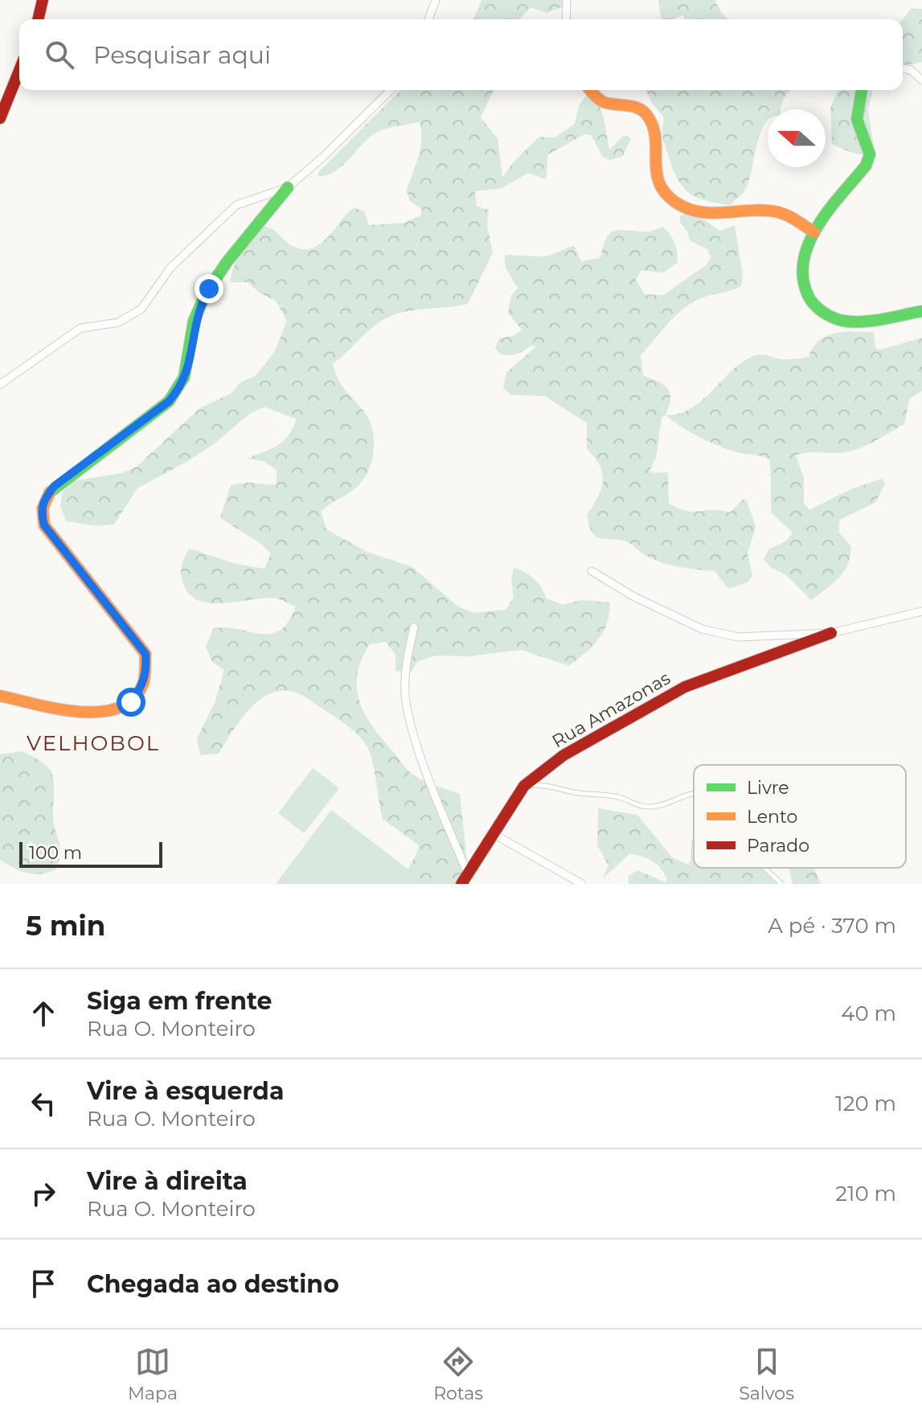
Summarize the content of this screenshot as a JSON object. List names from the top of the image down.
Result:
{
  "streets": {
    "street": ["Rua Amazonas"]
  },
  "districts": ["VELHOBOL"],
  "legend": ["Livre", "Lento", "Parado"],
  "scale_bar": "100 m",
  "north": "left",
  "page": {
    "search": "Pesquisar aqui",
    "scale": "100 m",
    "heading": ["5 min", "A pé · 370 m"],
    "list": [
      ["Siga em frente", "Rua O. Monteiro", "40 m"],
      ["Vire à esquerda", "Rua O. Monteiro", "120 m"],
      ["Vire à direita", "Rua O. Monteiro", "210 m"],
      "Chegada ao destino"
    ],
    "nav": ["Mapa", "Rotas", "Salvos"]
  }
}
